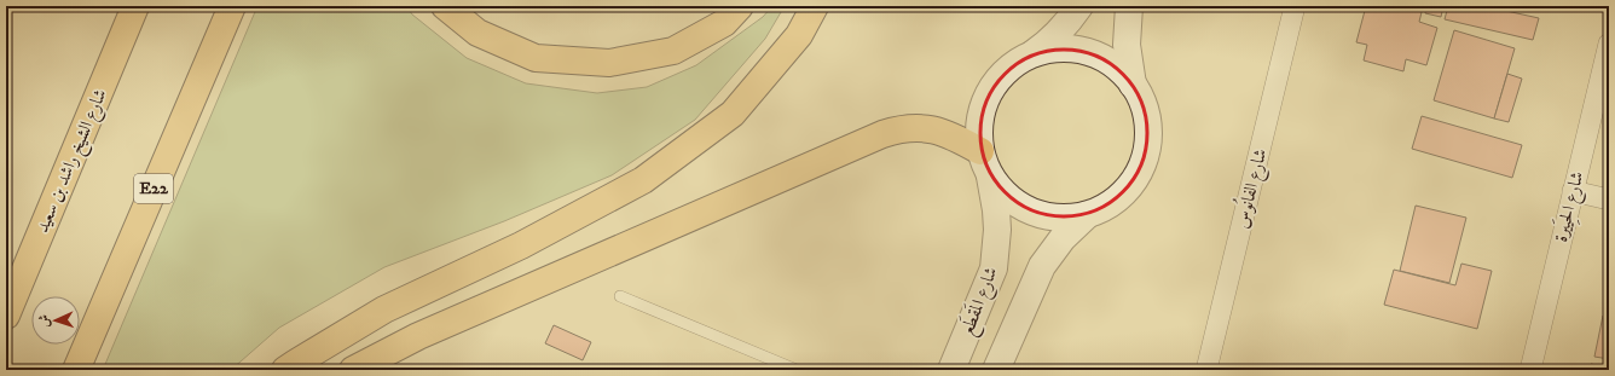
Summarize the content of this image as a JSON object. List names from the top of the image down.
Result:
{
  "streets": {
    "highway": ["شارع الشيخ راشد بن سعيد", "E22"],
    "street": ["شارع الفانُوس", "شارع الحِيَيرة", "شارع المَقطَع"]
  },
  "north": "left"
}
